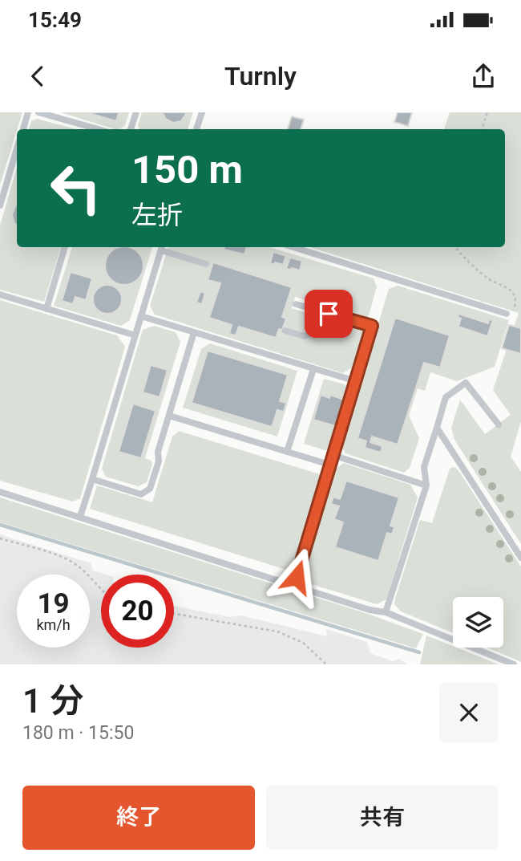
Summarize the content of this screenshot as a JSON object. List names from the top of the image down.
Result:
{
  "page": {
    "status": "15:49",
    "header": "Turnly",
    "turn": ["150 m", "左折"],
    "speed": "19 km/h",
    "limit": "20",
    "heading": ["1 分", "180 m · 15:50"],
    "buttons": ["終了", "共有"]
  }
}
